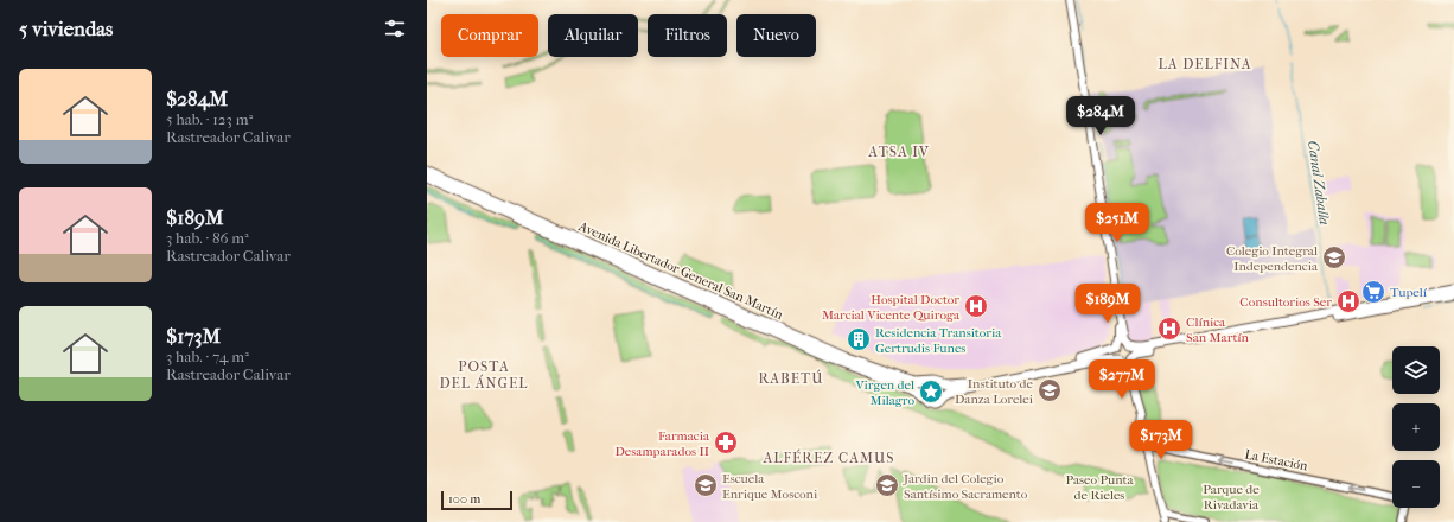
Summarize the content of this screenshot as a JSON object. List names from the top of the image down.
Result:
{
  "streets": {
    "main road": ["Avenida Libertador General San Martín"],
    "street": ["La Estación"]
  },
  "one_way": ["La Estación"],
  "districts": [
    "LA DELFINA",
    "ATSA IV",
    "POSTA DEL ÁNGEL",
    "RABETÚ",
    "ALFÉREZ CAMUS"
  ],
  "water": ["Canal Zaballa"],
  "parks": ["Paseo Punta de Rieles", "Parque de Rivadavia"],
  "places": {
    "school or university": [
      "Colegio Integral Independencia",
      "Instituto de Danza Lorelei",
      "Escuela Enrique Mosconi",
      "Jardin del Colegio Santísimo Sacramento"
    ],
    "supermarket": ["Tupelí"],
    "hospital": ["Consultorios Ser", "Hospital Doctor Marcial Vicente Quiroga", "Clínica San Martín"],
    "building": ["Residencia Transitoria Gertrudis Funes"],
    "place": ["Virgen del Milagro"],
    "pharmacy": ["Farmacia Desamparados II"]
  },
  "scale_bar": "100 m",
  "page": {
    "heading": "5 viviendas",
    "chip": [
      "Comprar",
      "Alquilar",
      "Filtros",
      "Nuevo"
    ],
    "list": [
      {
        "name": "$284M",
        "note": "5 hab. · 123 m² · Rastreador Calivar"
      },
      {
        "name": "$189M",
        "note": "3 hab. · 86 m² · Rastreador Calivar"
      },
      {
        "name": "$173M",
        "note": "3 hab. · 74 m² · Rastreador Calivar"
      }
    ],
    "price": [
      "$284M",
      "$251M",
      "$189M",
      "$277M",
      "$173M"
    ],
    "map_buttons": ["+", "−"],
    "scale": "100 m"
  }
}
